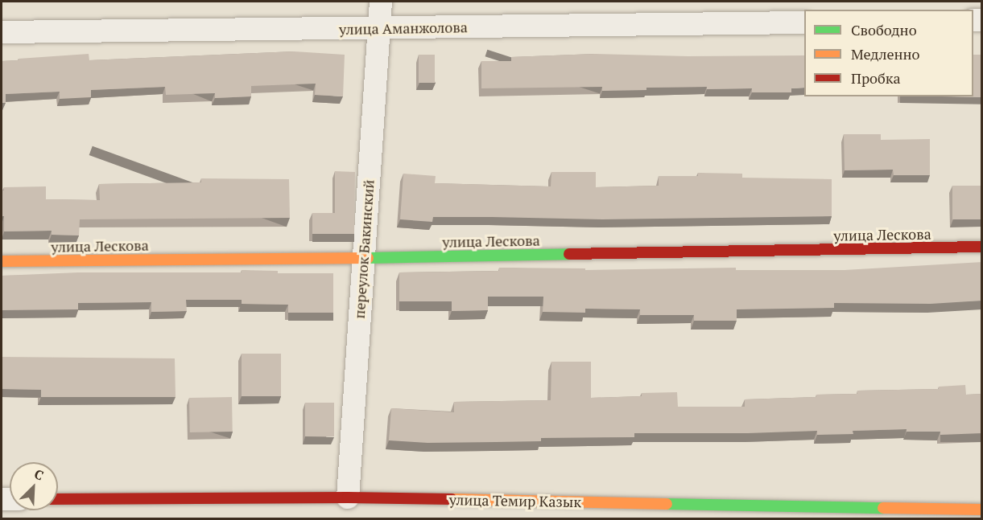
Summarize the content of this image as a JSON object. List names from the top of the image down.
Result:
{
  "streets": {
    "street": [
      "улица Аманжолова",
      "улица Лескова",
      "переулок Бакинский",
      "улица Темир Казык"
    ]
  },
  "crossings": [
    ["улица Аманжолова", "переулок Бакинский"],
    ["улица Лескова", "переулок Бакинский"],
    ["переулок Бакинский", "улица Темир Казык"]
  ],
  "legend": ["Свободно", "Медленно", "Пробка"],
  "north": "top right"
}
